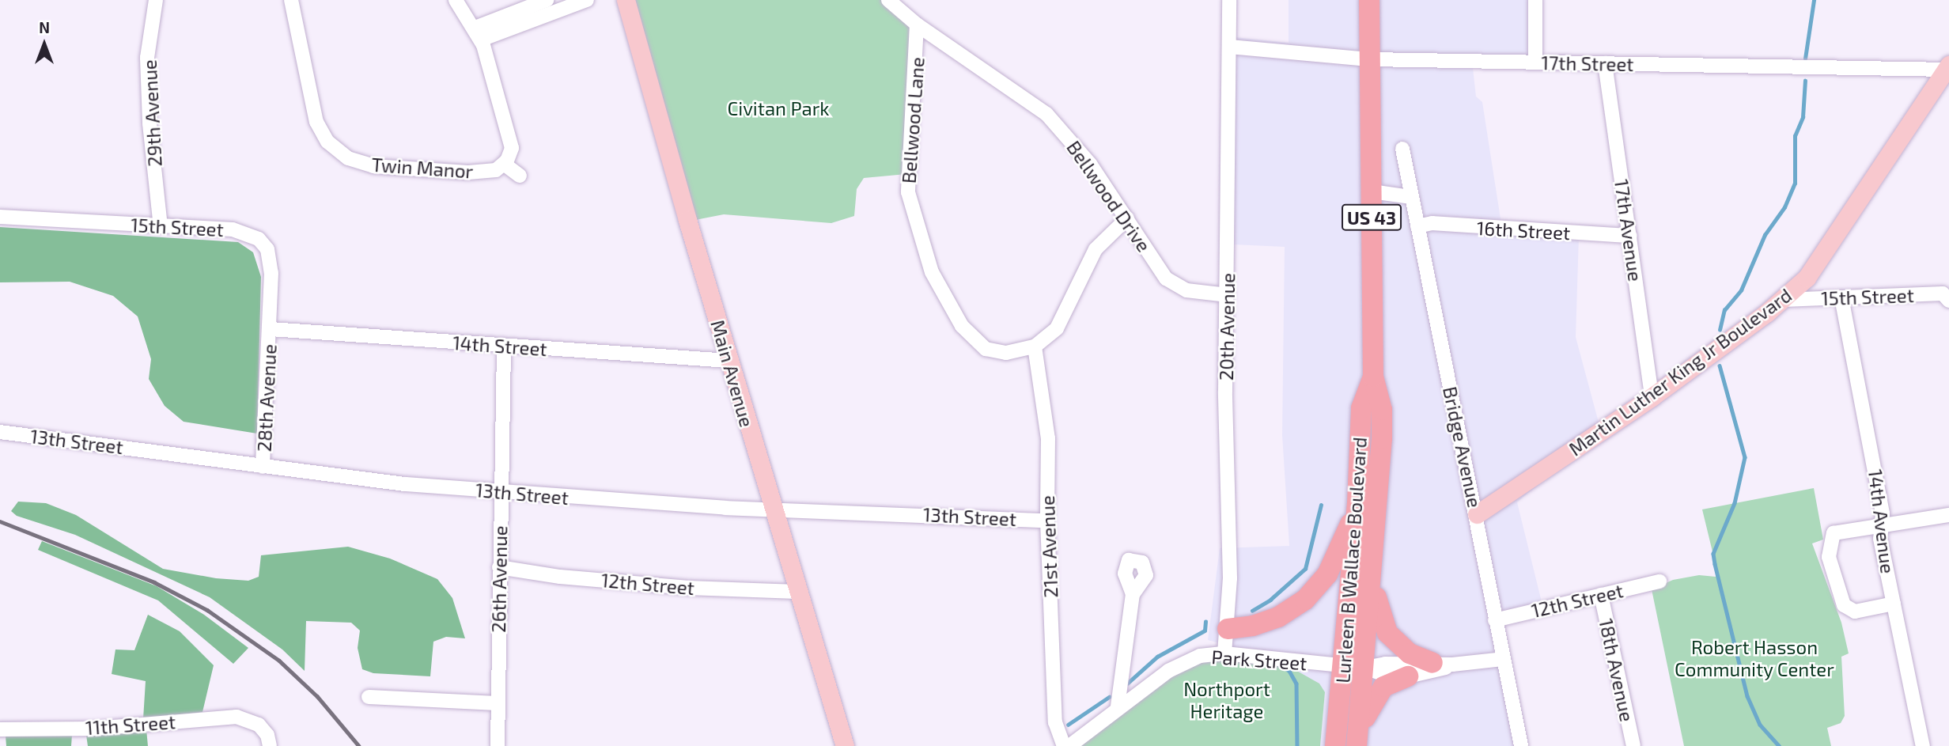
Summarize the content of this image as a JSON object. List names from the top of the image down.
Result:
{
  "streets": {
    "highway": ["US 43", "Lurleen B Wallace Boulevard"],
    "main road": ["Martin Luther King Jr Boulevard", "Main Avenue"],
    "street": [
      "17th Street",
      "29th Avenue",
      "Bellwood Lane",
      "Twin Manor",
      "Bellwood Drive",
      "15th Street",
      "16th Street",
      "17th Avenue",
      "20th Avenue",
      "14th Street",
      "28th Avenue",
      "13th Street",
      "Bridge Avenue",
      "14th Avenue",
      "21st Avenue",
      "26th Avenue",
      "12th Street",
      "Park Street",
      "18th Avenue",
      "11th Street"
    ]
  },
  "crossings": [
    ["17th Street", "17th Avenue"],
    ["17th Street", "20th Avenue"],
    ["17th Street", "Martin Luther King Jr Boulevard"],
    ["17th Street", "Lurleen B Wallace Boulevard"],
    ["29th Avenue", "15th Street"],
    ["Bellwood Lane", "Bellwood Drive"],
    ["Bellwood Lane", "21st Avenue"],
    ["Bellwood Drive", "20th Avenue"],
    ["15th Street", "14th Street"],
    ["15th Street", "Martin Luther King Jr Boulevard"],
    ["15th Street", "28th Avenue"],
    ["15th Street", "14th Avenue"],
    ["16th Street", "17th Avenue"],
    ["16th Street", "Bridge Avenue"],
    ["17th Avenue", "Martin Luther King Jr Boulevard"],
    ["20th Avenue", "Park Street"],
    ["14th Street", "Main Avenue"],
    ["14th Street", "28th Avenue"],
    ["14th Street", "26th Avenue"],
    ["Martin Luther King Jr Boulevard", "Bridge Avenue"],
    ["Main Avenue", "13th Street"],
    ["Main Avenue", "12th Street"],
    ["28th Avenue", "13th Street"],
    ["13th Street", "21st Avenue"],
    ["13th Street", "26th Avenue"],
    ["Bridge Avenue", "12th Street"],
    ["Lurleen B Wallace Boulevard", "Park Street"],
    ["26th Avenue", "12th Street"],
    ["12th Street", "18th Avenue"]
  ],
  "parks": ["Civitan Park", "Robert Hasson Community Center", "Northport Heritage"],
  "north": "top"
}
